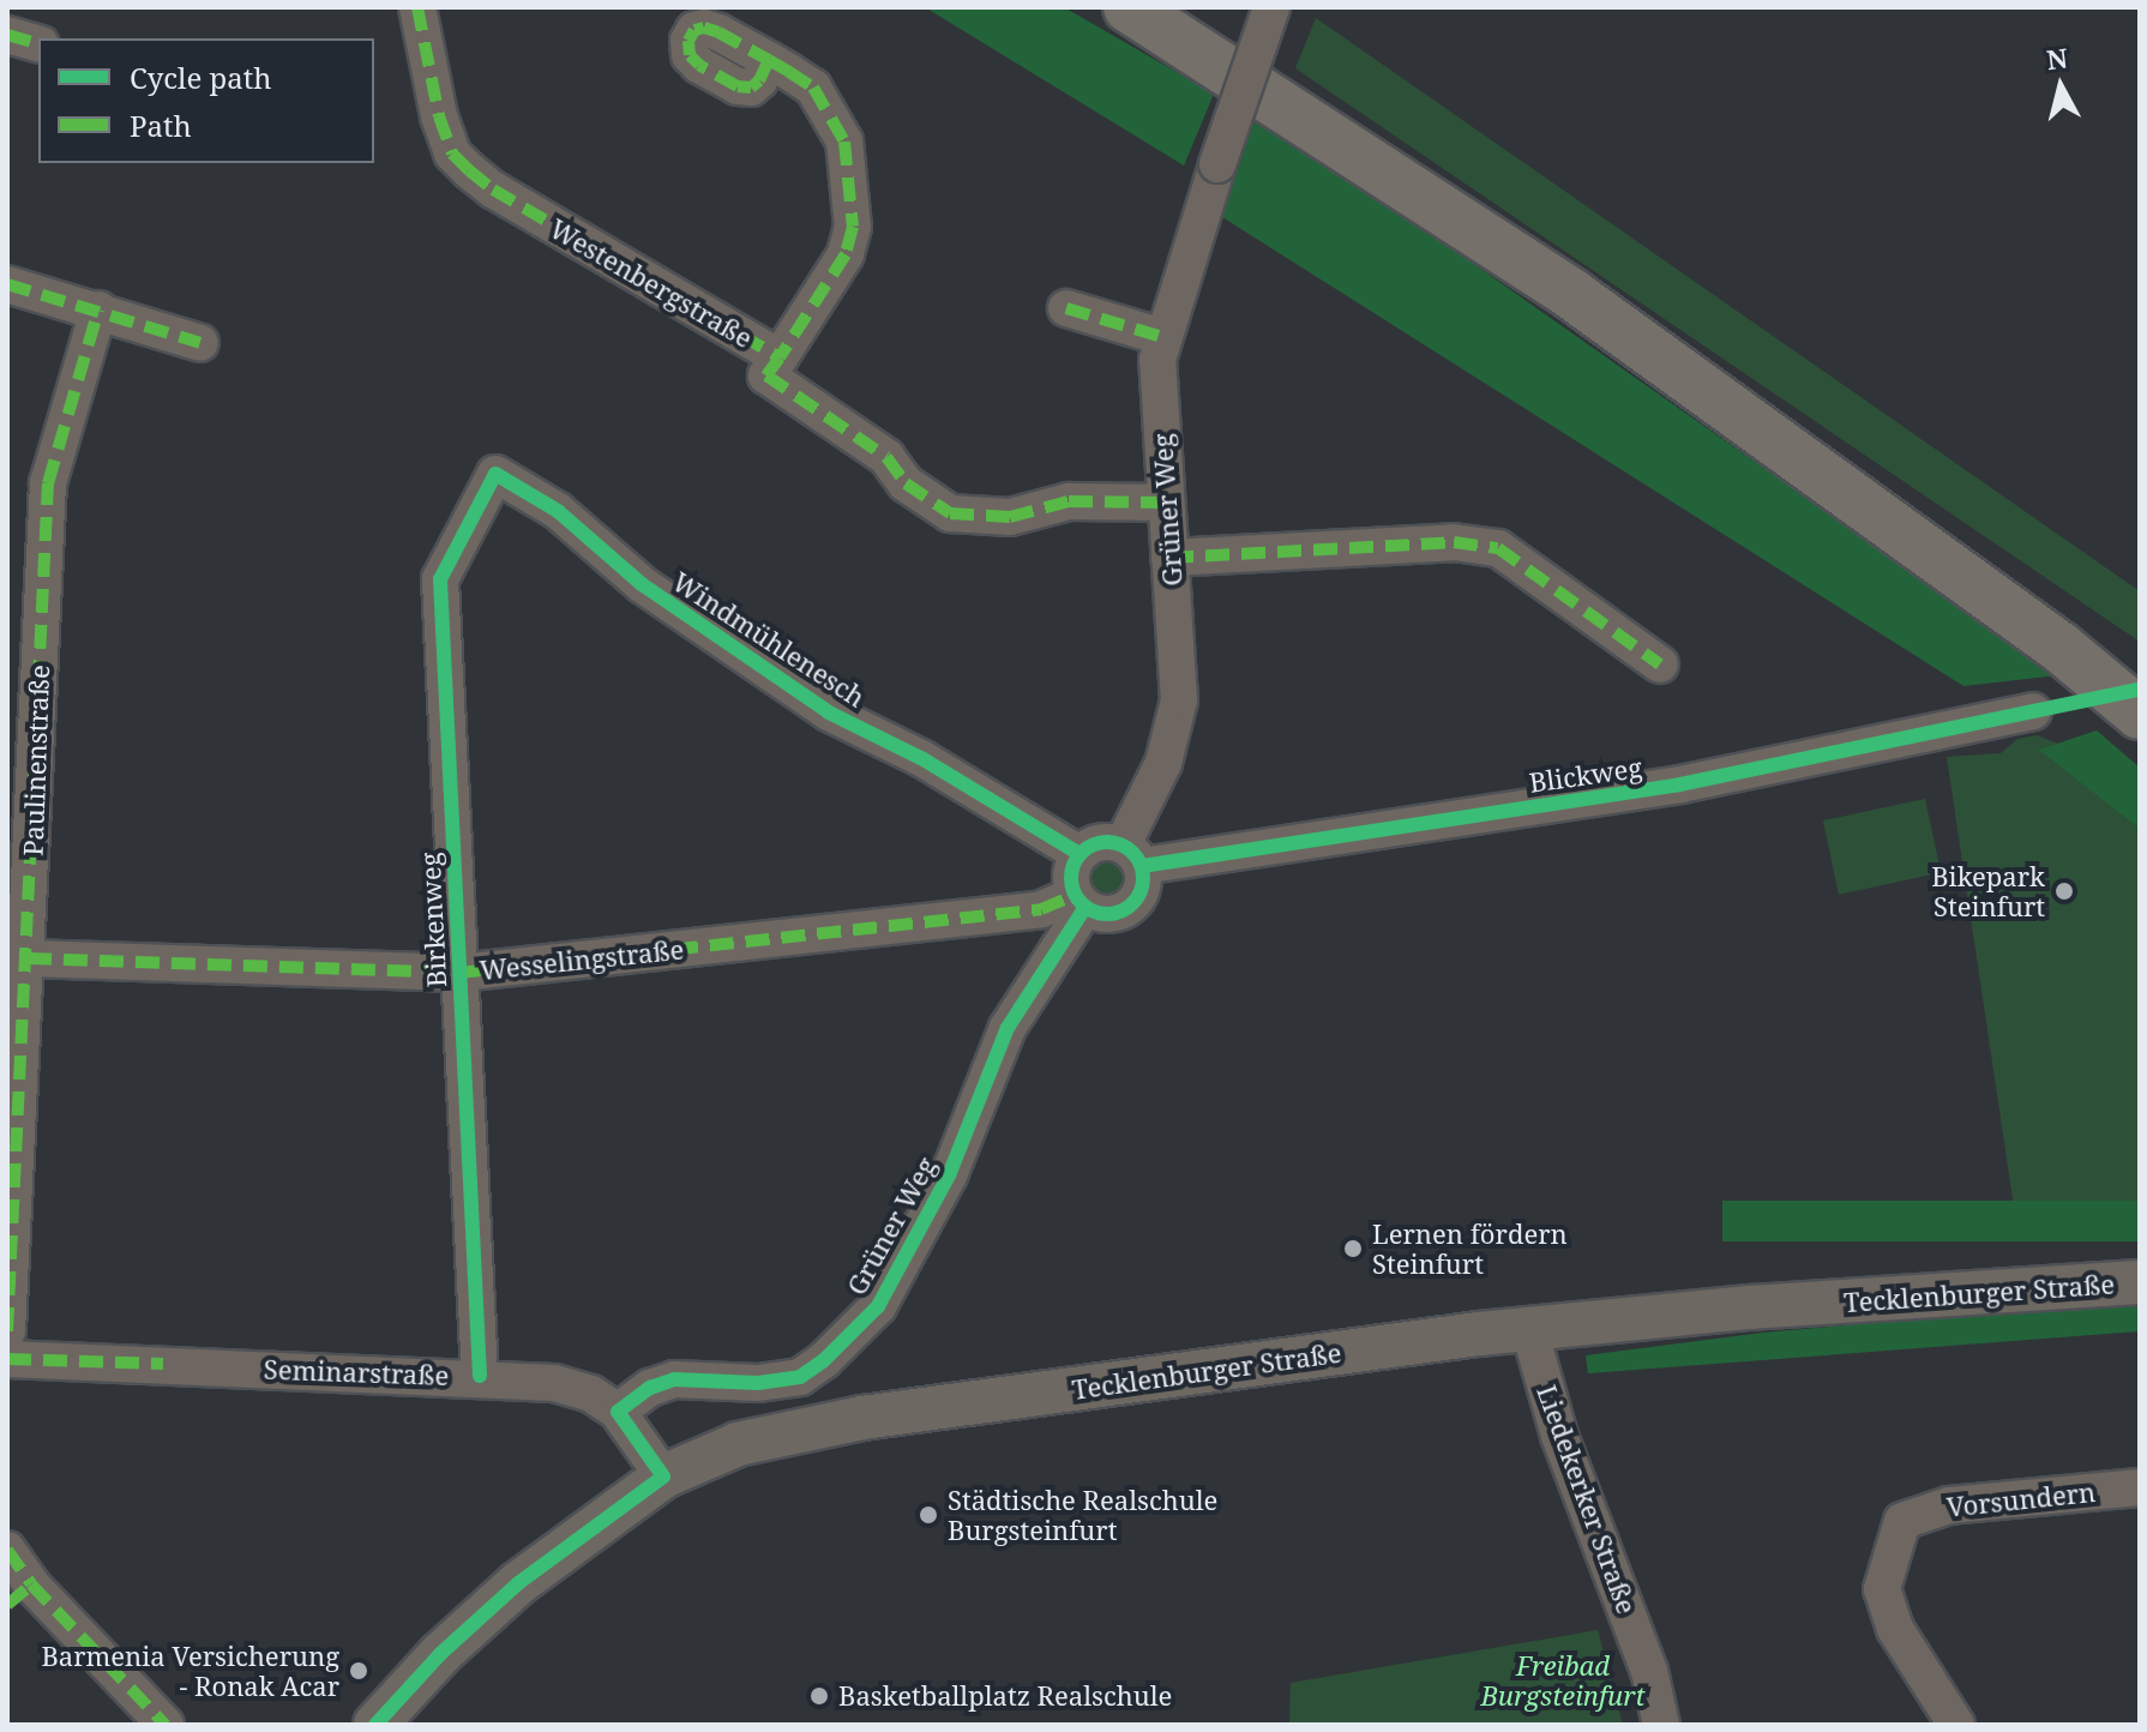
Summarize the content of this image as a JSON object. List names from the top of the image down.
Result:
{
  "streets": {
    "main road": ["Tecklenburger Straße"],
    "street": [
      "Westenbergstraße",
      "Grüner Weg",
      "Windmühlenesch",
      "Paulinenstraße",
      "Blickweg",
      "Birkenweg",
      "Wesselingstraße",
      "Seminarstraße",
      "Liedekerker Straße",
      "Vorsundern"
    ]
  },
  "crossings": [
    ["Westenbergstraße", "Grüner Weg"],
    ["Grüner Weg", "Windmühlenesch"],
    ["Grüner Weg", "Blickweg"],
    ["Grüner Weg", "Wesselingstraße"],
    ["Grüner Weg", "Seminarstraße"],
    ["Windmühlenesch", "Blickweg"],
    ["Windmühlenesch", "Birkenweg"],
    ["Windmühlenesch", "Wesselingstraße"],
    ["Paulinenstraße", "Wesselingstraße"],
    ["Blickweg", "Wesselingstraße"],
    ["Birkenweg", "Wesselingstraße"],
    ["Birkenweg", "Seminarstraße"],
    ["Tecklenburger Straße", "Seminarstraße"],
    ["Tecklenburger Straße", "Liedekerker Straße"]
  ],
  "parks": ["Freibad Burgsteinfurt"],
  "places": [
    "Bikepark Steinfurt",
    "Lernen fördern Steinfurt",
    "Städtische Realschule Burgsteinfurt",
    "Barmenia Versicherung - Ronak Acar",
    "Basketballplatz Realschule"
  ],
  "legend": ["Cycle path", "Path"],
  "north": "top"
}
